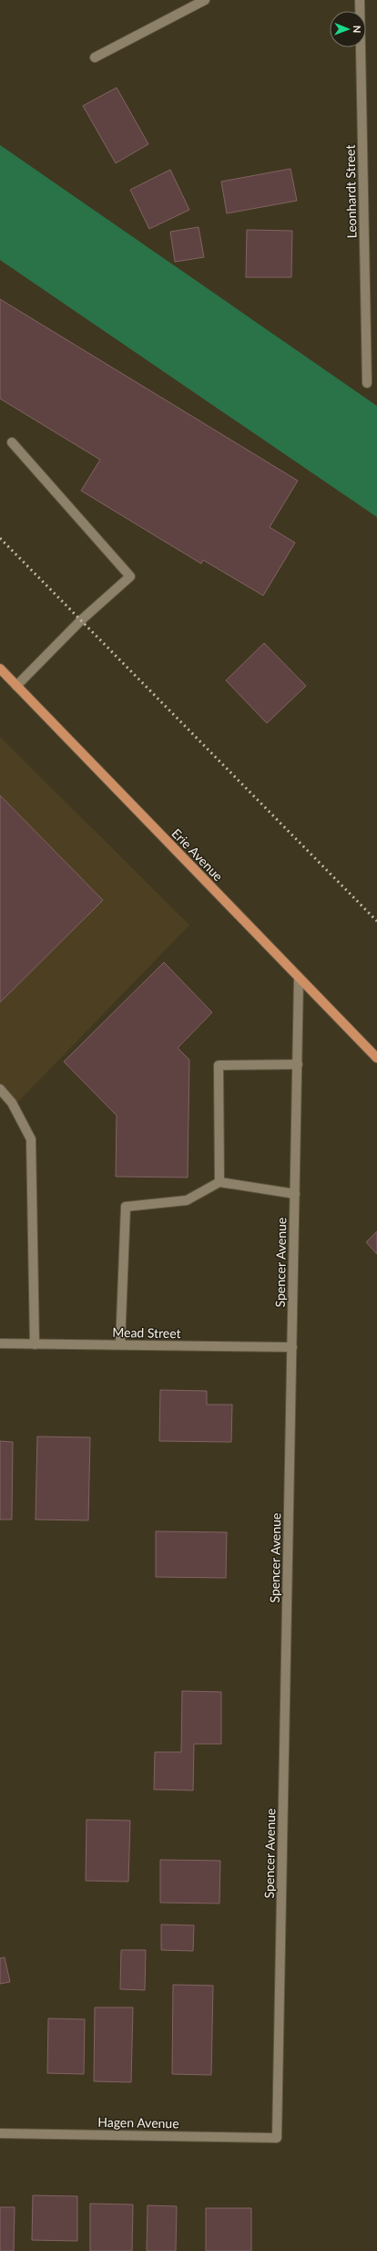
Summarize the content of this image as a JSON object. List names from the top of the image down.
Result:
{
  "streets": {
    "main road": ["Erie Avenue"],
    "street": [
      "Leonhardt Street",
      "Spencer Avenue",
      "Mead Street",
      "Hagen Avenue"
    ]
  },
  "crossings": [
    ["Erie Avenue", "Spencer Avenue"],
    ["Spencer Avenue", "Mead Street"],
    ["Spencer Avenue", "Hagen Avenue"]
  ],
  "north": "right"
}
